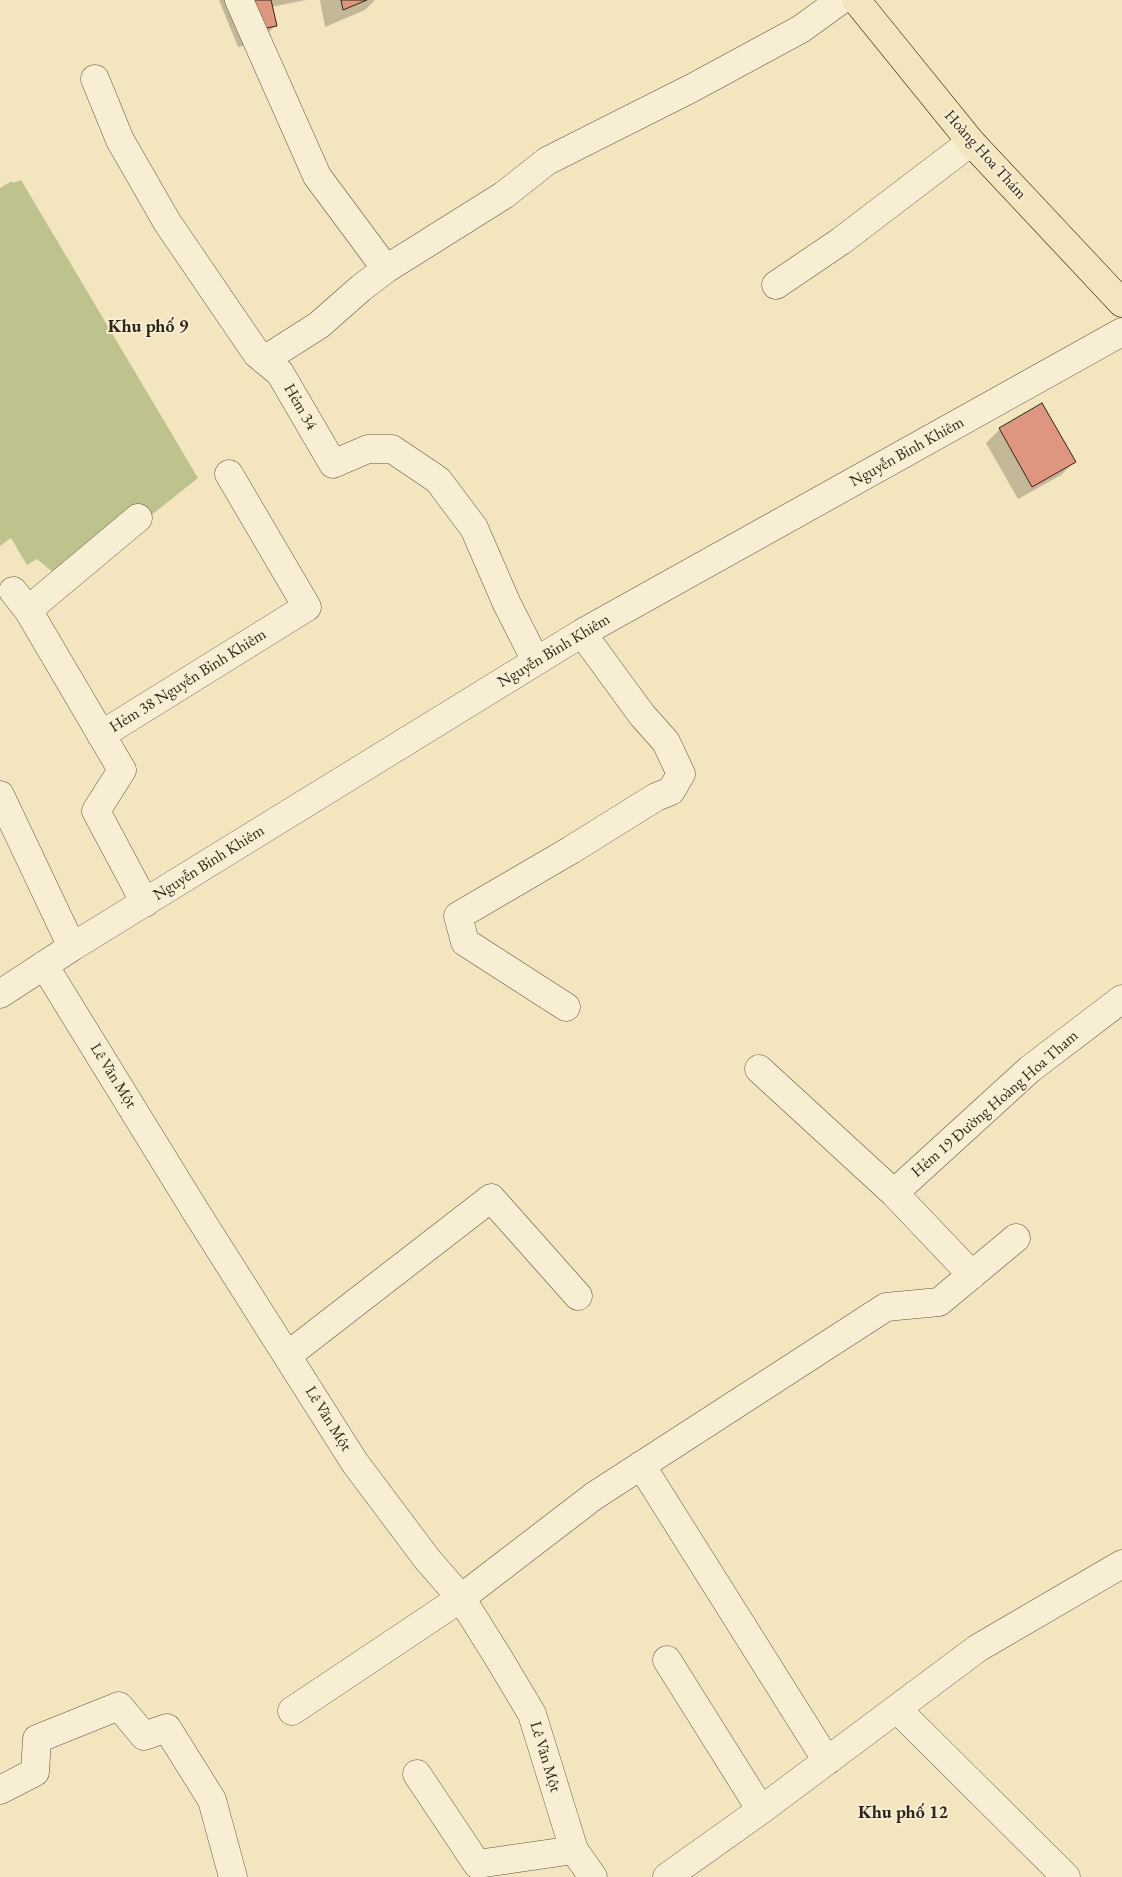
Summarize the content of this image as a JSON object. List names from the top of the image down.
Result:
{
  "streets": {
    "main road": ["Hoàng Hoa Thám"],
    "street": [
      "Hẻm 34",
      "Nguyễn Bỉnh Khiêm",
      "Hẻm 38 Nguyễn Bỉnh Khiêm",
      "Lê Văn Một",
      "Hẻm 19 Đường Hoàng Hoa Tham"
    ]
  },
  "crossings": [
    ["Hẻm 34", "Nguyễn Bỉnh Khiêm"],
    ["Nguyễn Bỉnh Khiêm", "Hẻm 38 Nguyễn Bỉnh Khiêm"],
    ["Nguyễn Bỉnh Khiêm", "Lê Văn Một"]
  ],
  "districts": ["Khu phố 9", "Khu phố 12"]
}
